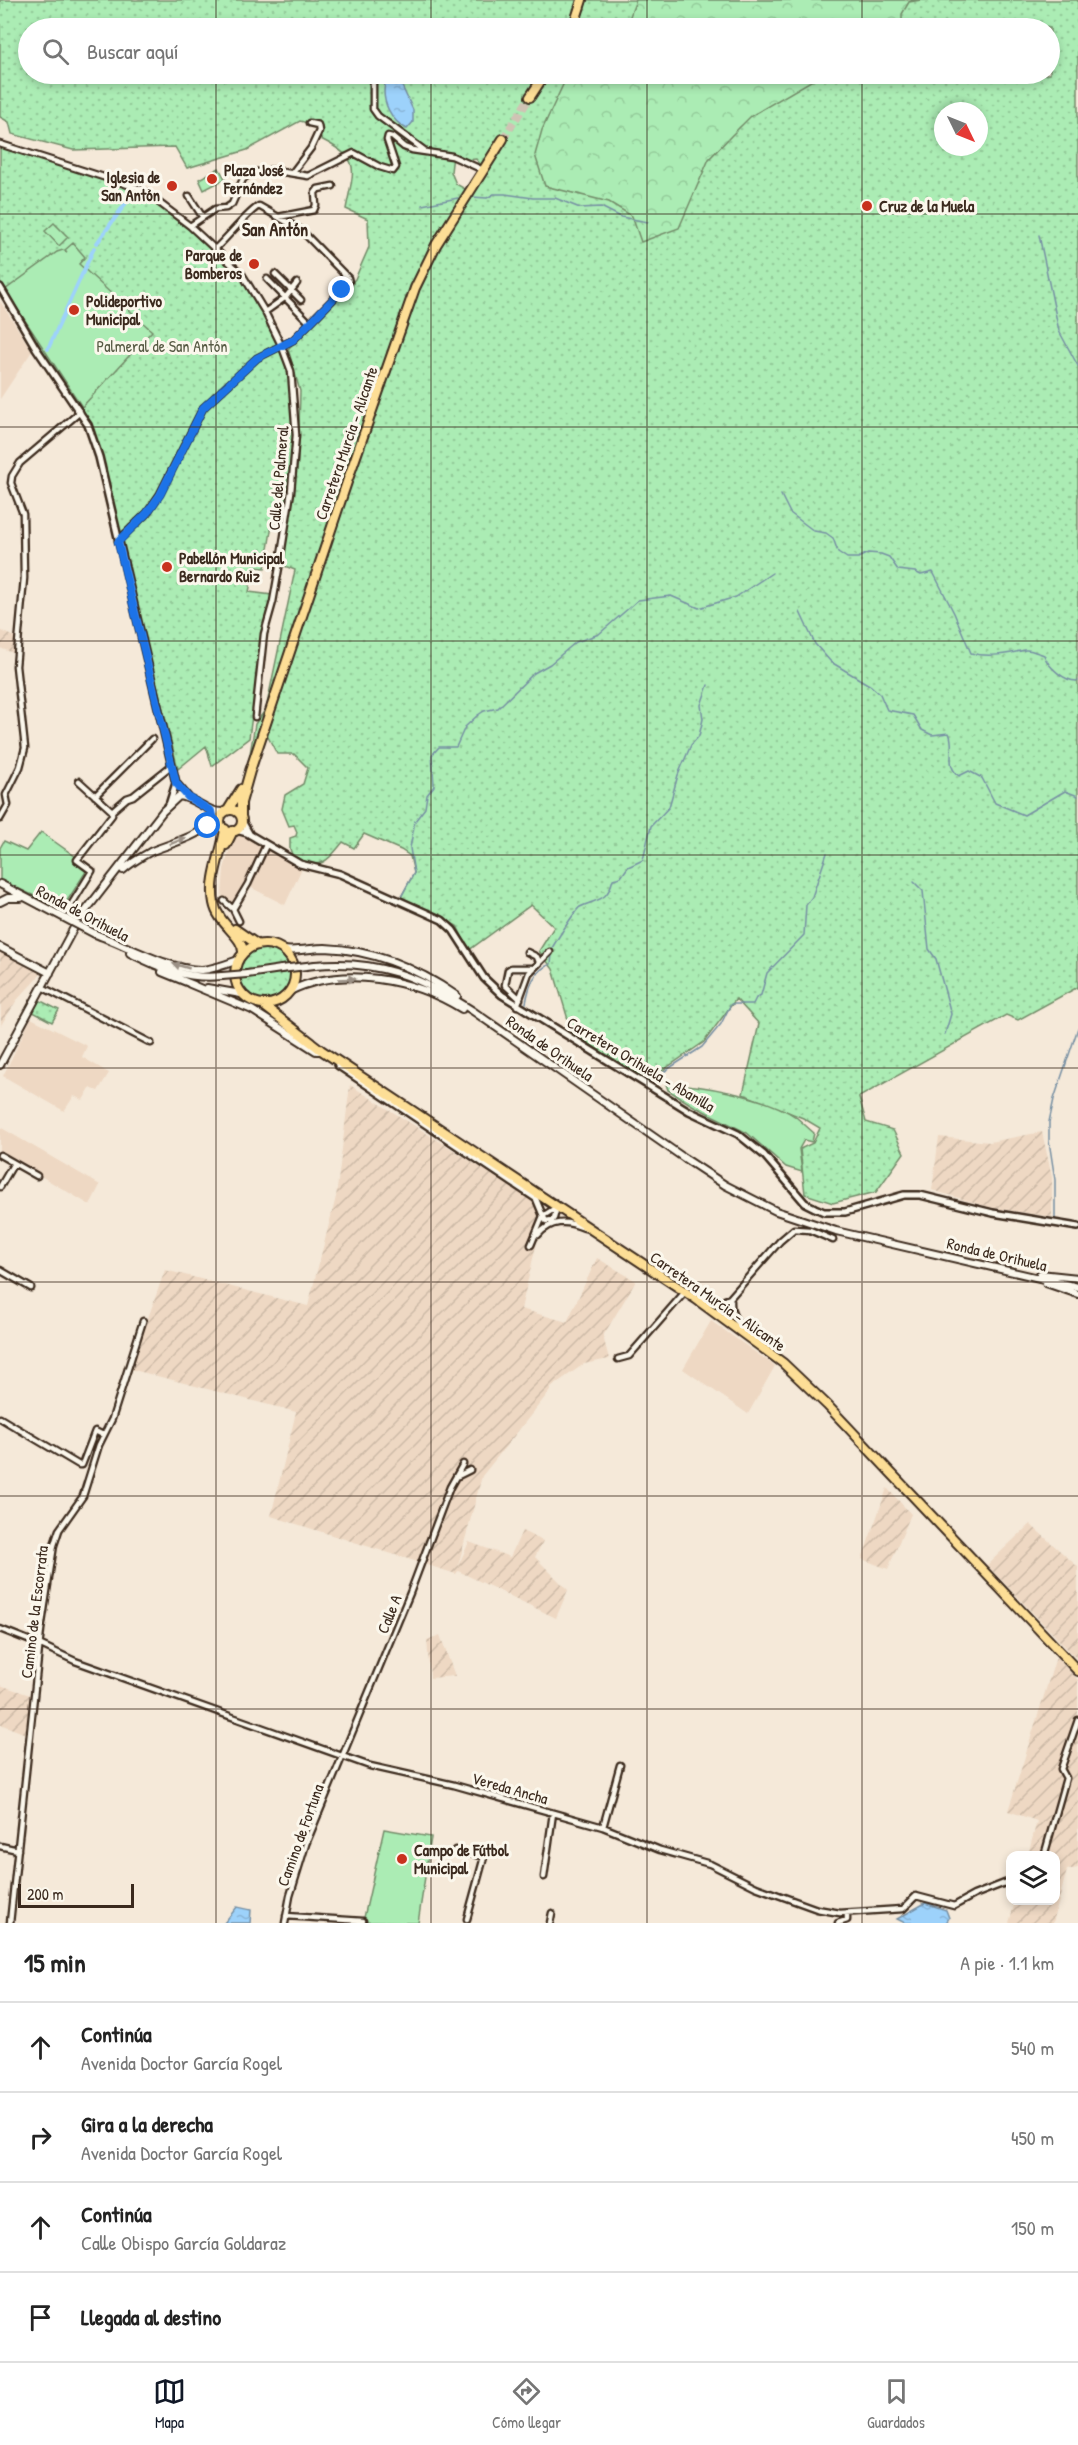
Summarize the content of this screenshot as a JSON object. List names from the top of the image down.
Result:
{
  "streets": {
    "highway": ["Carretera Murcia - Alicante"],
    "main road": ["Ronda de Orihuela"],
    "street": [
      "Calle del Palmeral",
      "Carretera Orihuela - Abanilla",
      "Camino de la Escorrata",
      "Calle A",
      "Vereda Ancha",
      "Camino de Fortuna"
    ]
  },
  "crossings": [
    ["Carretera Murcia - Alicante", "Carretera Orihuela - Abanilla"],
    ["Camino de la Escorrata", "Vereda Ancha"],
    ["Calle A", "Vereda Ancha"],
    ["Calle A", "Camino de Fortuna"],
    ["Vereda Ancha", "Camino de Fortuna"]
  ],
  "districts": ["San Antón"],
  "parks": ["Palmeral de San Antón"],
  "places": [
    "Plaza José Fernández",
    "Iglesia de San Antón",
    "Cruz de la Muela",
    "Parque de Bomberos",
    "Polideportivo Municipal",
    "Pabellón Municipal Bernardo Ruiz",
    "Campo de Fútbol Municipal"
  ],
  "scale_bar": "200 m",
  "north": "bottom right",
  "page": {
    "search": "Buscar aquí",
    "scale": "200 m",
    "heading": ["15 min", "A pie · 1.1 km"],
    "list": [
      ["Continúa", "Avenida Doctor García Rogel", "540 m"],
      ["Gira a la derecha", "Avenida Doctor García Rogel", "450 m"],
      ["Continúa", "Calle Obispo García Goldaraz", "150 m"],
      "Llegada al destino"
    ],
    "nav": ["Mapa", "Cómo llegar", "Guardados"]
  }
}
